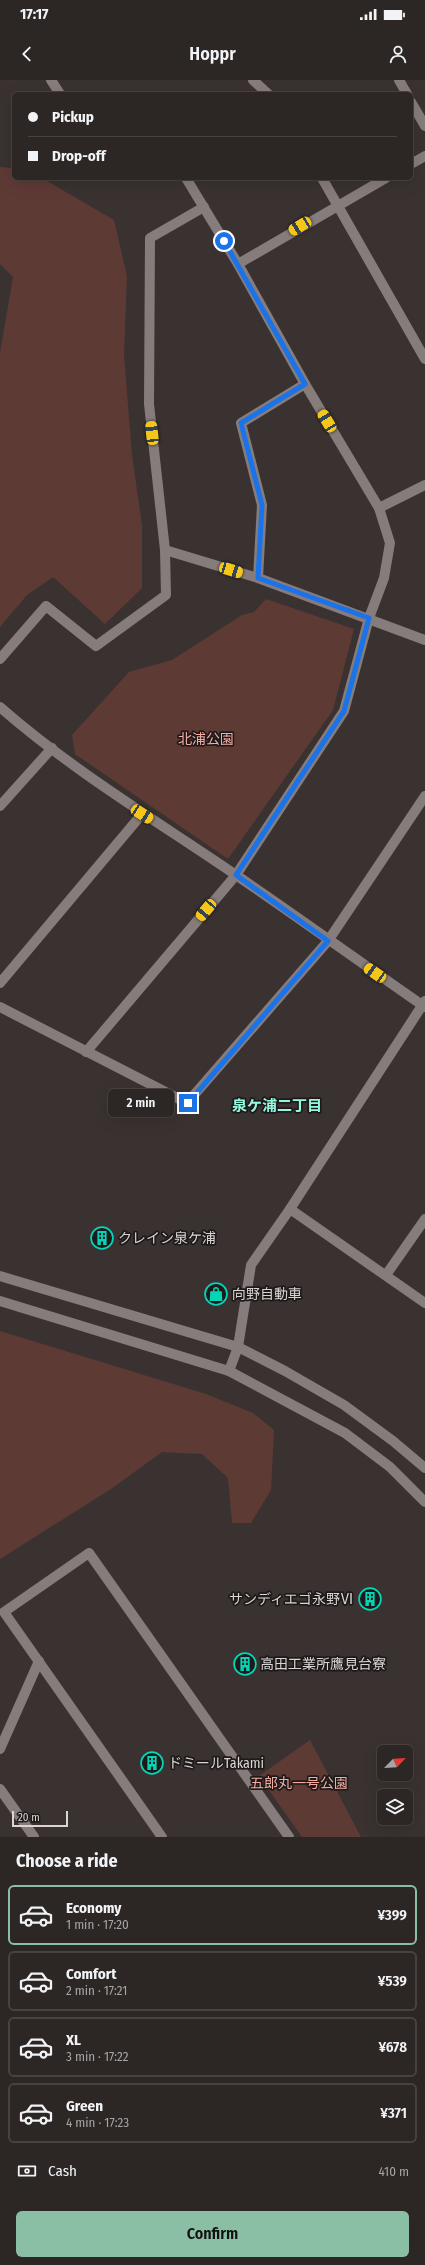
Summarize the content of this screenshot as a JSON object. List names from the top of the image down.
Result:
{
  "districts": ["泉ケ浦二丁目"],
  "parks": ["北浦公園", "五郎丸一号公園"],
  "places": {
    "building": [
      "クレイン泉ケ浦",
      "サンディエゴ永野Ⅵ",
      "高田工業所鷹見台寮",
      "ドミールTakami"
    ],
    "shop": ["向野自動車"]
  },
  "scale_bar": "20 m",
  "north": "top right",
  "page": {
    "status": "17:17",
    "header": "Hoppr",
    "banner": ["Pickup", "Drop-off"],
    "bubble": "2 min",
    "scale": "20 m",
    "heading": "Choose a ride",
    "list": [
      {
        "name": "Economy",
        "note": "1 min · 17:20",
        "value": "¥399"
      },
      {
        "name": "Comfort",
        "note": "2 min · 17:21",
        "value": "¥539"
      },
      {
        "name": "XL",
        "note": "3 min · 17:22",
        "value": "¥678"
      },
      {
        "name": "Green",
        "note": "4 min · 17:23",
        "value": "¥371"
      }
    ],
    "pay": ["Cash", "410 m"],
    "buttons": "Confirm"
  }
}
